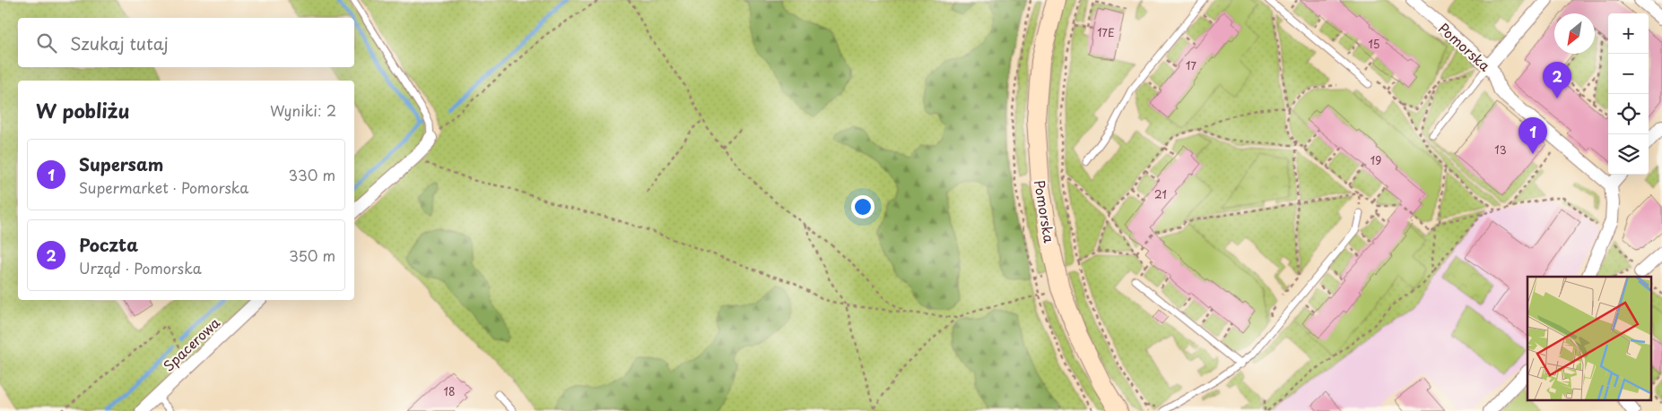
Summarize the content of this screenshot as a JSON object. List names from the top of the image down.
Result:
{
  "streets": {
    "main road": ["Pomorska"],
    "street": ["Spacerowa"]
  },
  "house_numbers": [
    "17E",
    "15",
    "17",
    "13",
    "19",
    "21",
    "18"
  ],
  "north": "bottom left",
  "page": {
    "map_buttons": ["+", "−"],
    "search": "Szukaj tutaj",
    "pins": ["2", "1"],
    "heading": ["W pobliżu", "Wyniki: 2"],
    "list": [
      {
        "mark": "1",
        "name": "Supersam",
        "note": "Supermarket · Pomorska",
        "value": "330 m"
      },
      {
        "mark": "2",
        "name": "Poczta",
        "note": "Urząd · Pomorska",
        "value": "350 m"
      }
    ]
  }
}
